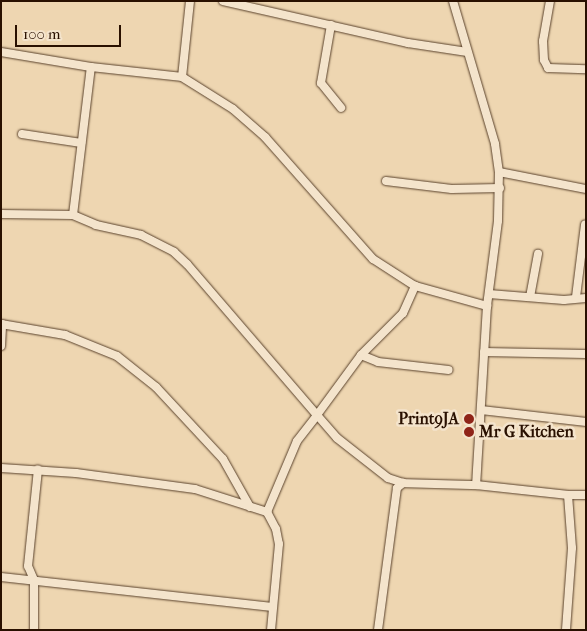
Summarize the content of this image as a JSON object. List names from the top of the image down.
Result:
{
  "places": ["Print9JA", "Mr G Kitchen"],
  "scale_bar": "100 m"
}
